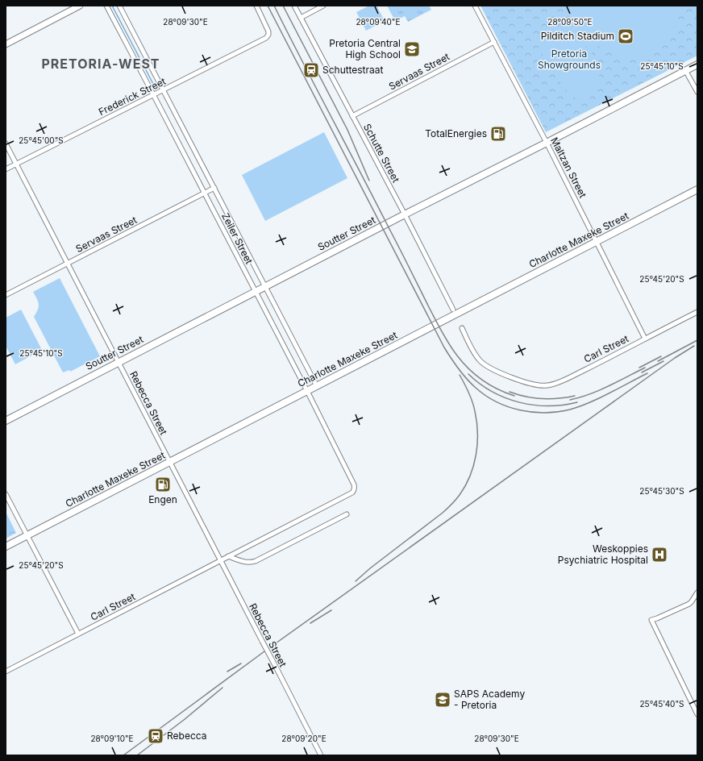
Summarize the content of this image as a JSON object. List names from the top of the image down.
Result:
{
  "streets": {
    "main road": ["Soutter Street", "Charlotte Maxeke Street"],
    "street": [
      "Servaas Street",
      "Frederick Street",
      "Schutte Street",
      "Maltzan Street",
      "Zeiler Street",
      "Carl Street",
      "Rebecca Street"
    ]
  },
  "crossings": [
    ["Servaas Street", "Schutte Street"],
    ["Servaas Street", "Maltzan Street"],
    ["Servaas Street", "Zeiler Street"],
    ["Servaas Street", "Rebecca Street"],
    ["Frederick Street", "Zeiler Street"],
    ["Frederick Street", "Rebecca Street"],
    ["Schutte Street", "Soutter Street"],
    ["Maltzan Street", "Soutter Street"],
    ["Maltzan Street", "Charlotte Maxeke Street"],
    ["Maltzan Street", "Carl Street"],
    ["Soutter Street", "Zeiler Street"],
    ["Soutter Street", "Rebecca Street"],
    ["Zeiler Street", "Charlotte Maxeke Street"],
    ["Zeiler Street", "Carl Street"],
    ["Charlotte Maxeke Street", "Rebecca Street"],
    ["Carl Street", "Rebecca Street"]
  ],
  "districts": ["PRETORIA-WEST"],
  "parks": ["Pretoria Showgrounds"],
  "places": {
    "sports": ["Pilditch Stadium"],
    "school or university": ["Pretoria Central High School", "SAPS Academy - Pretoria"],
    "station": ["Schuttestraat", "Rebecca"],
    "fuel station": ["TotalEnergies", "Engen"],
    "hospital": ["Weskoppies Psychiatric Hospital"]
  },
  "coordinates": [
    "28°09'30\"E",
    "28°09'40\"E",
    "28°09'50\"E",
    "25°45'10\"S",
    "25°45'00\"S",
    "25°45'20\"S",
    "25°45'30\"S",
    "25°45'40\"S",
    "28°09'10\"E",
    "28°09'20\"E"
  ]
}
